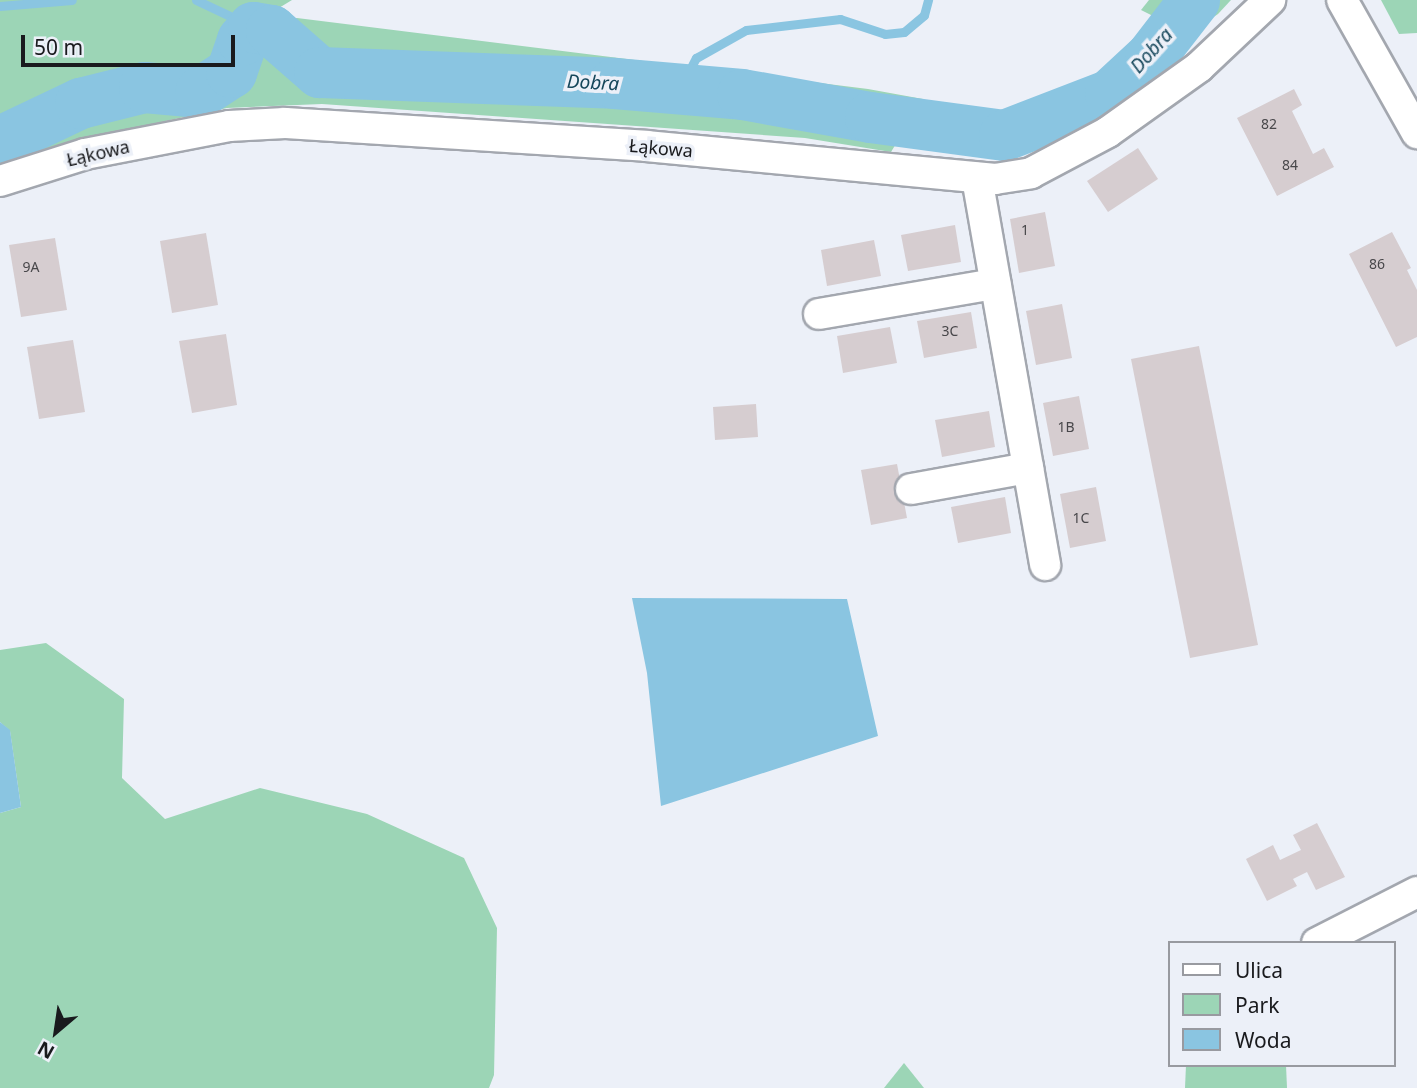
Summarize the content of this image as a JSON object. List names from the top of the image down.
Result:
{
  "streets": {
    "street": ["Łąkowa"]
  },
  "water": ["Dobra"],
  "house_numbers": [
    "82",
    "84",
    "1",
    "86",
    "9A",
    "3C",
    "1B",
    "1C"
  ],
  "legend": ["Ulica", "Park", "Woda"],
  "scale_bar": "50 m",
  "north": "bottom left"
}
